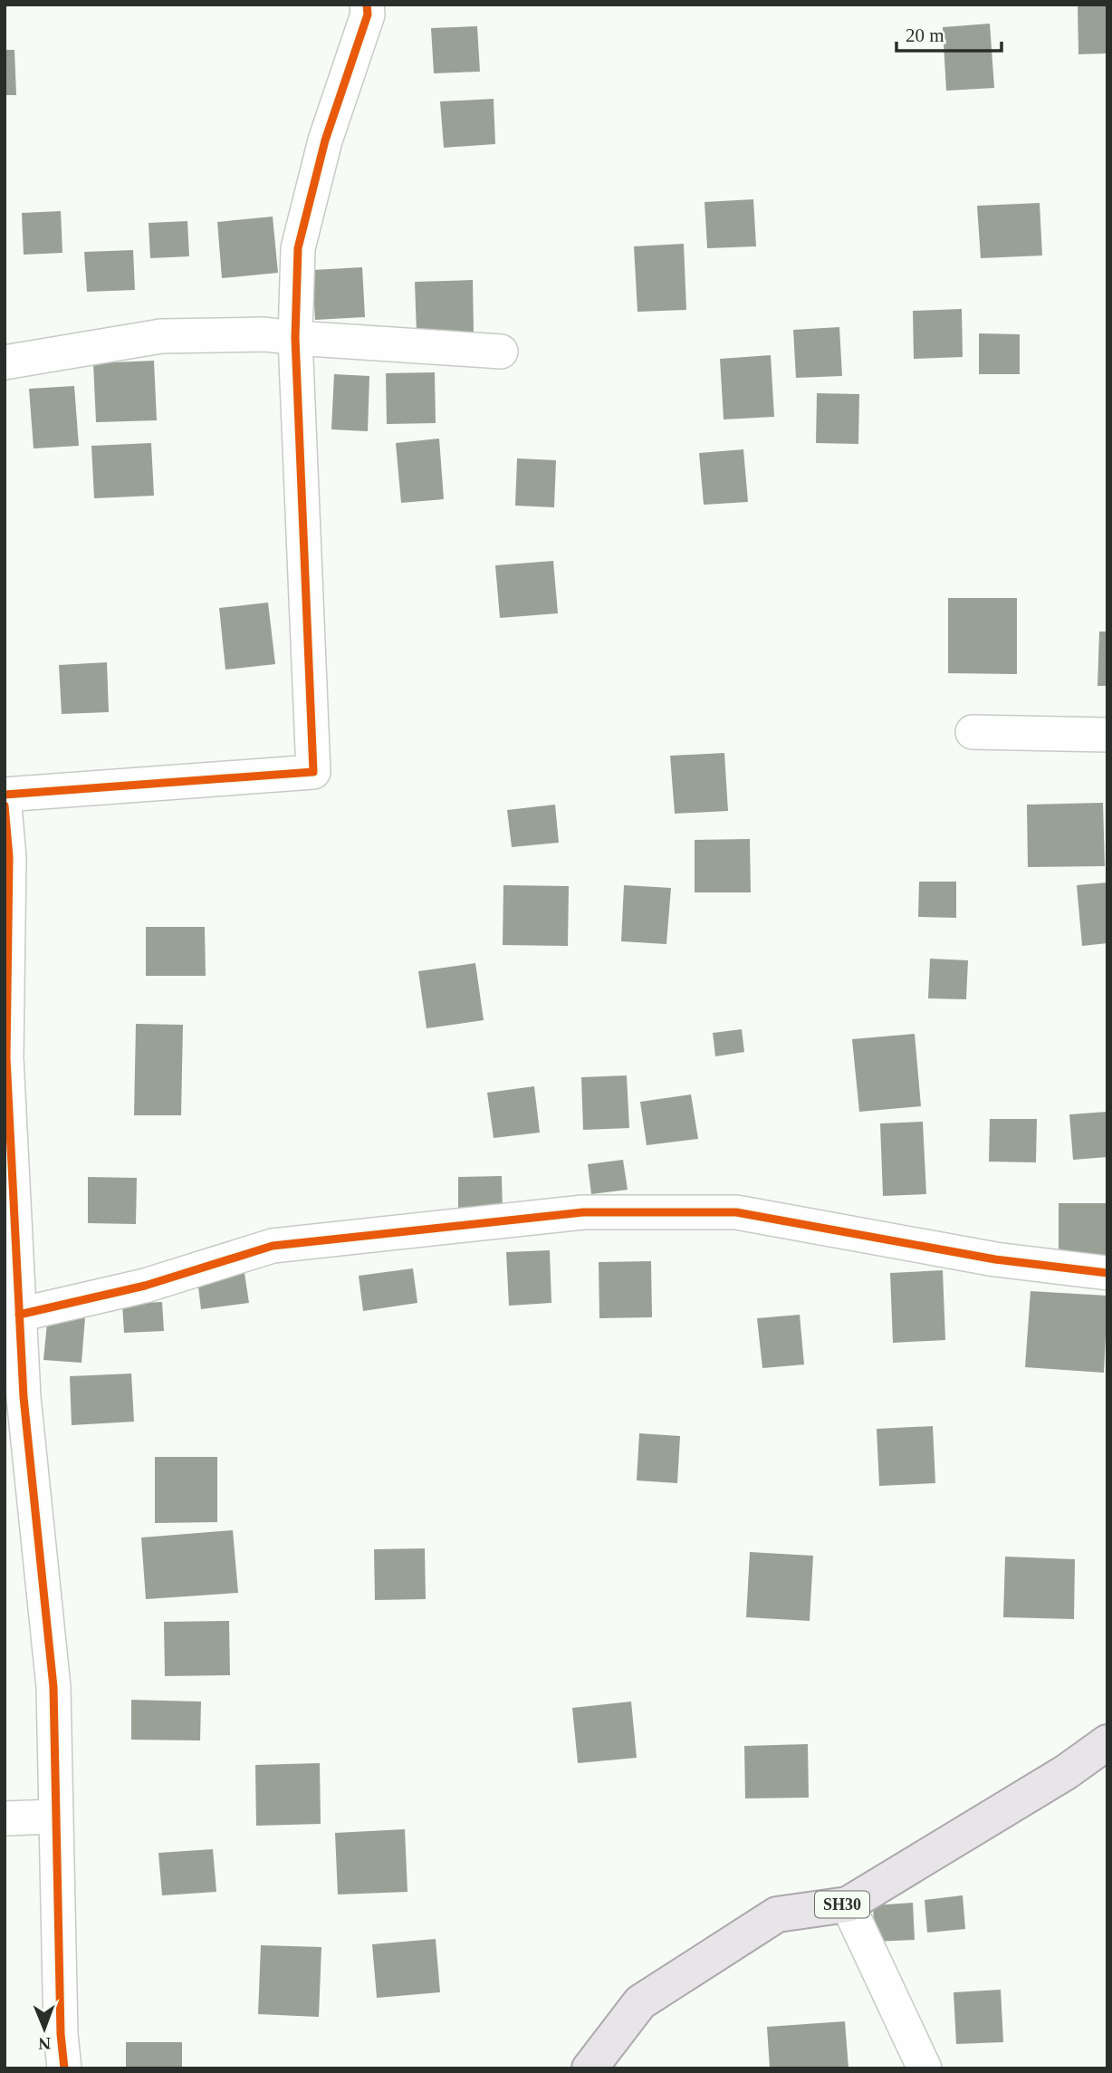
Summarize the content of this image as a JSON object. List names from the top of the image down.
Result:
{
  "streets": {
    "main road": ["SH30"]
  },
  "scale_bar": "20 m",
  "north": "bottom"
}
